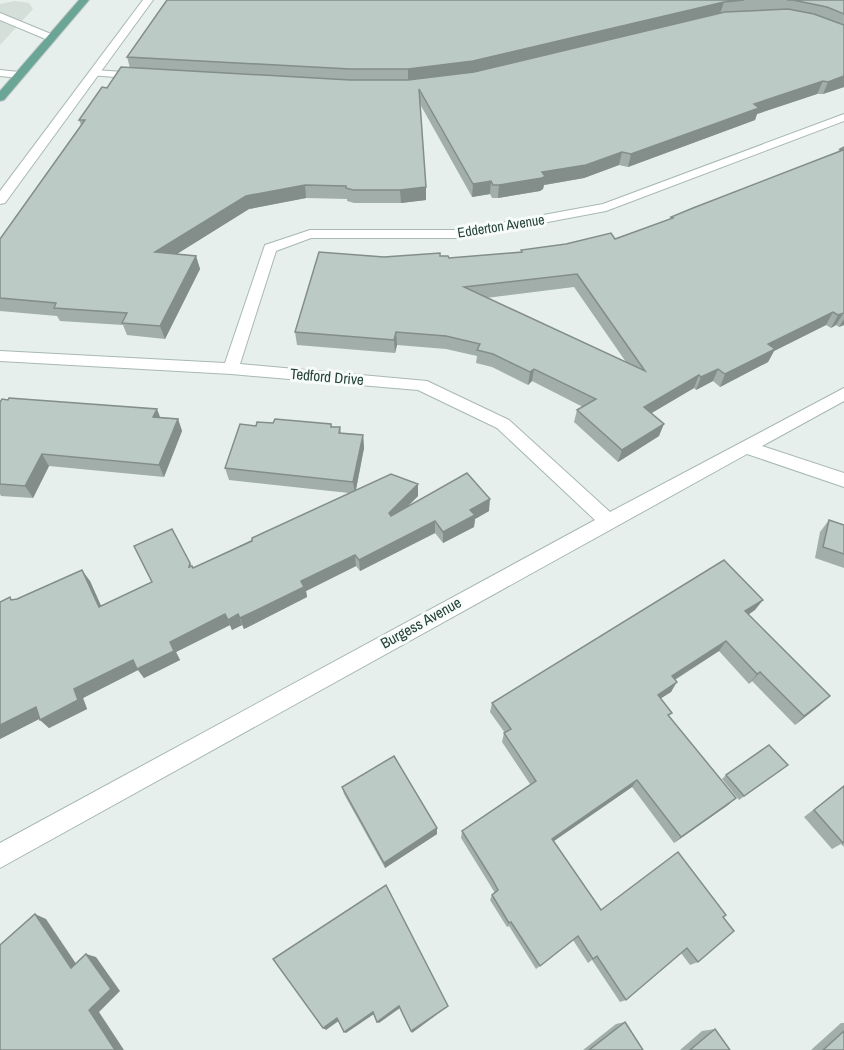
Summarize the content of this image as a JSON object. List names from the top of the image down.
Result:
{
  "streets": {
    "street": ["Edderton Avenue", "Tedford Drive", "Burgess Avenue"]
  },
  "crossings": [
    ["Edderton Avenue", "Tedford Drive"],
    ["Tedford Drive", "Burgess Avenue"]
  ]
}
